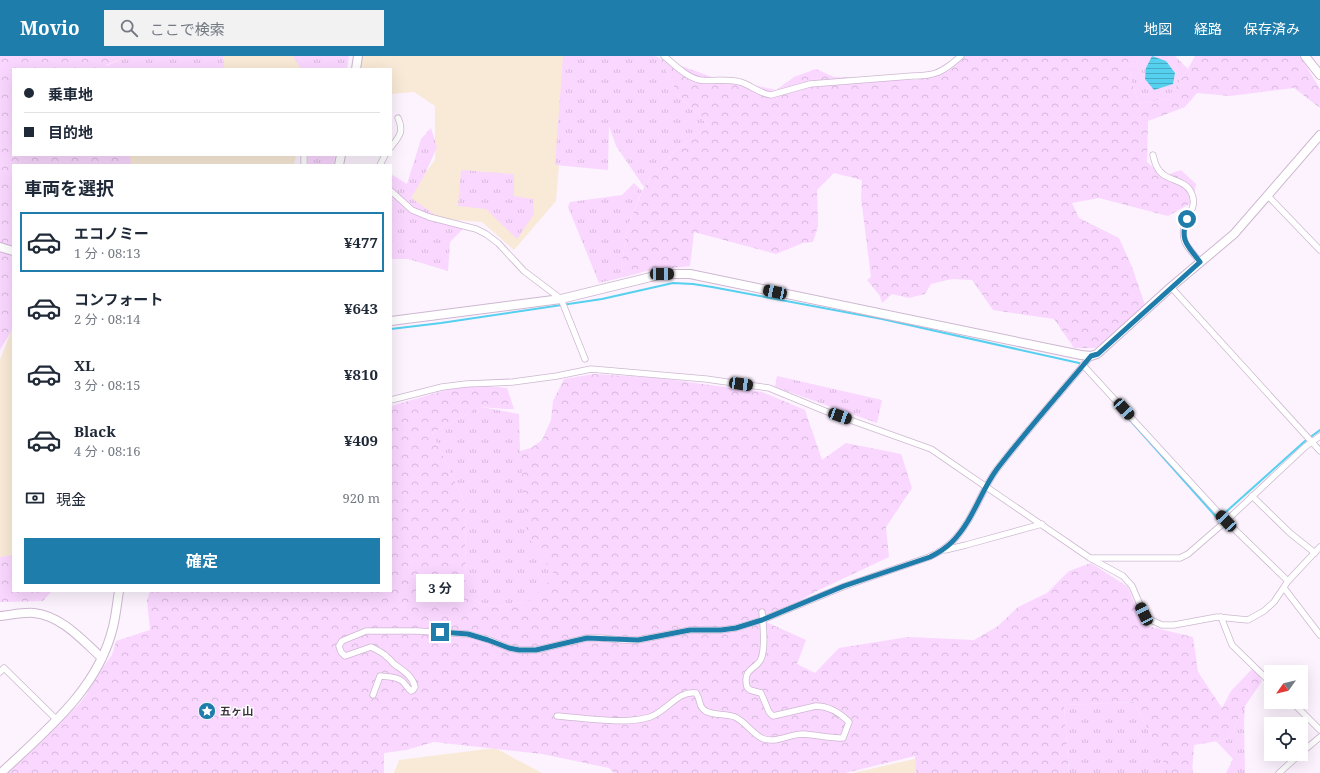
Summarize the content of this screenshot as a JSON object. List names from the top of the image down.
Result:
{
  "places": {
    "place": ["五ヶ山"]
  },
  "north": "bottom left",
  "page": {
    "header": "Movio",
    "search": "ここで検索",
    "nav": ["地図", "経路", "保存済み"],
    "banner": ["乗車地", "目的地"],
    "heading": "車両を選択",
    "list": [
      {
        "name": "エコノミー",
        "note": "1 分 · 08:13",
        "value": "¥477"
      },
      {
        "name": "コンフォート",
        "note": "2 分 · 08:14",
        "value": "¥643"
      },
      {
        "name": "XL",
        "note": "3 分 · 08:15",
        "value": "¥810"
      },
      {
        "name": "Black",
        "note": "4 分 · 08:16",
        "value": "¥409"
      }
    ],
    "pay": ["現金", "920 m"],
    "buttons": "確定",
    "bubble": "3 分"
  }
}
